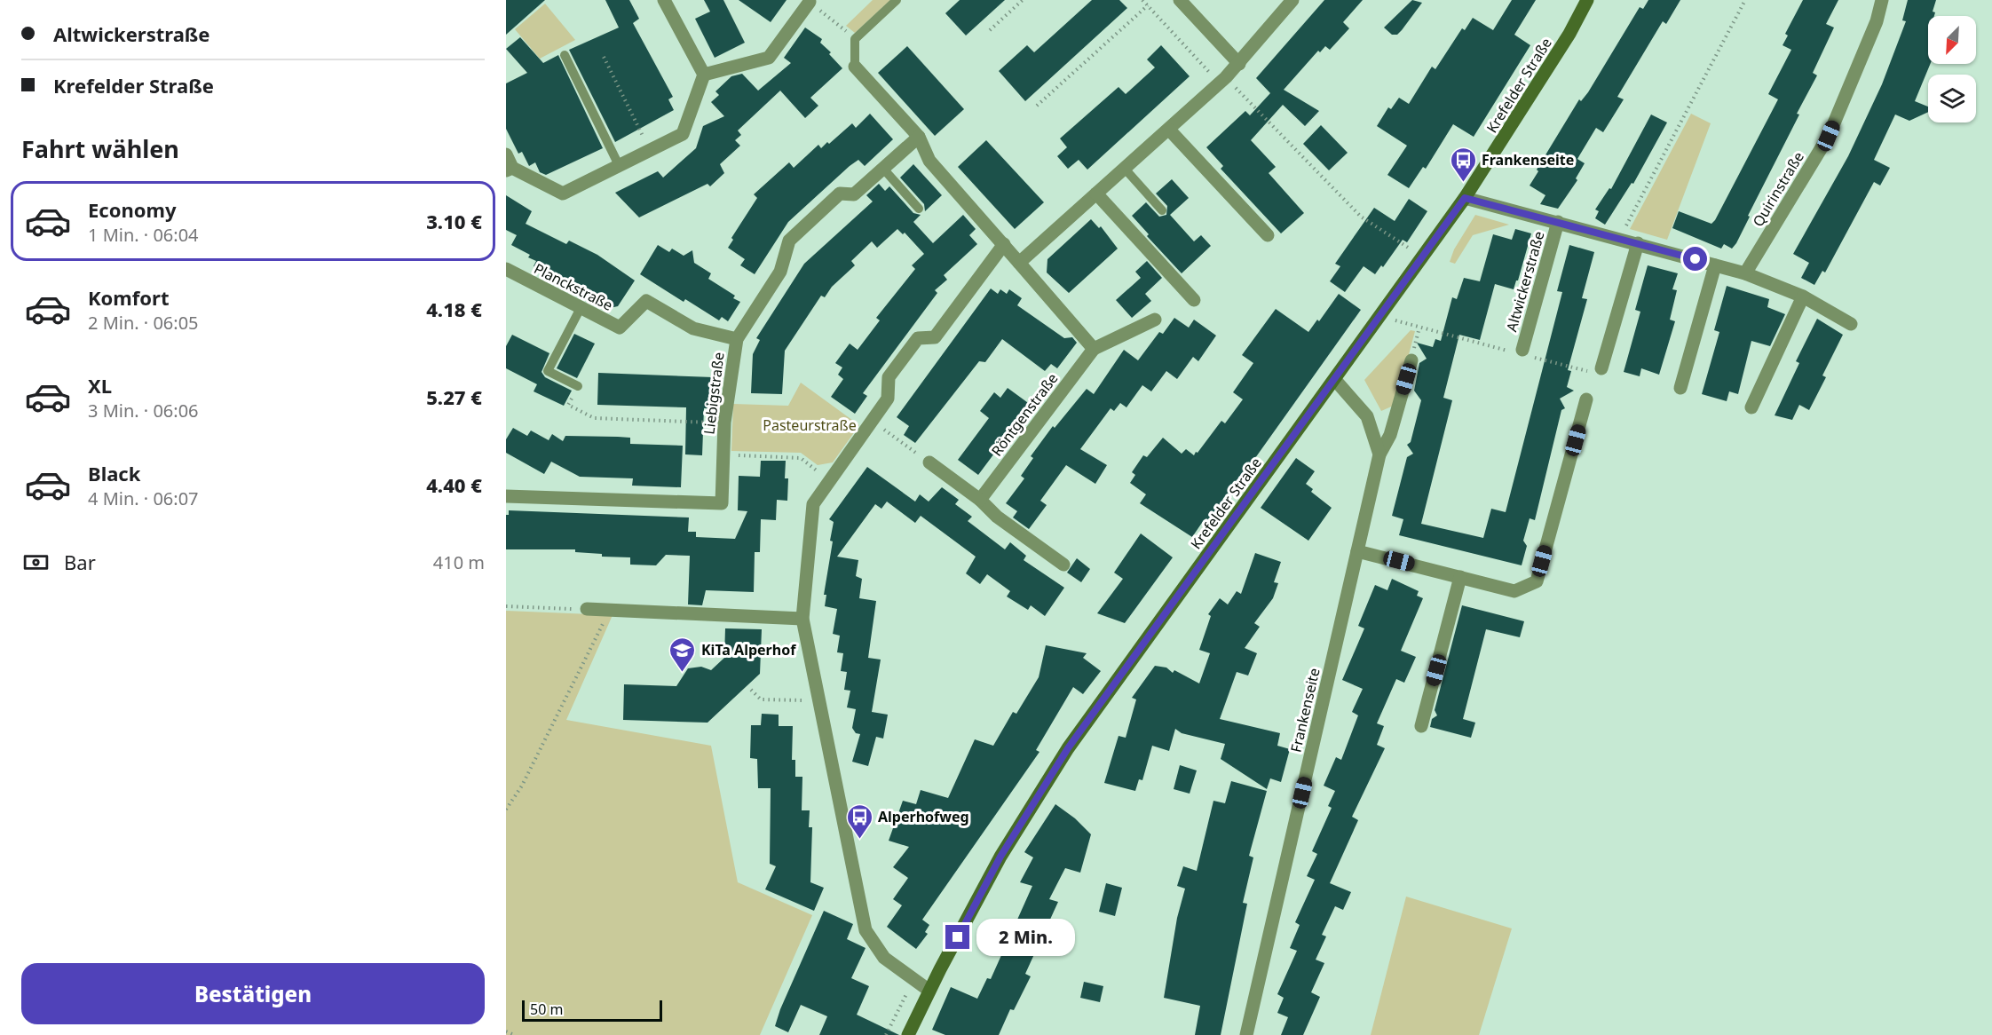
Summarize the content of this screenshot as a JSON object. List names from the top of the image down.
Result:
{
  "streets": {
    "street": [
      "Krefelder Straße",
      "Quirinstraße",
      "Altwickerstraße",
      "Planckstraße",
      "Liebigstraße",
      "Röntgenstraße",
      "Frankenseite"
    ]
  },
  "crossings": [
    ["Krefelder Straße", "Altwickerstraße"],
    ["Quirinstraße", "Altwickerstraße"],
    ["Planckstraße", "Liebigstraße"]
  ],
  "parks": ["Pasteurstraße"],
  "places": {
    "bus stop": ["Frankenseite", "Alperhofweg"],
    "school or university": ["KiTa Alperhof"]
  },
  "scale_bar": "50 m",
  "north": "bottom left",
  "page": {
    "banner": ["Altwickerstraße", "Krefelder Straße"],
    "heading": "Fahrt wählen",
    "list": [
      {
        "name": "Economy",
        "note": "1 Min. · 06:04",
        "value": "3.10 €"
      },
      {
        "name": "Komfort",
        "note": "2 Min. · 06:05",
        "value": "4.18 €"
      },
      {
        "name": "XL",
        "note": "3 Min. · 06:06",
        "value": "5.27 €"
      },
      {
        "name": "Black",
        "note": "4 Min. · 06:07",
        "value": "4.40 €"
      }
    ],
    "pay": ["Bar", "410 m"],
    "bubble": "2 Min.",
    "buttons": "Bestätigen",
    "scale": "50 m"
  }
}
